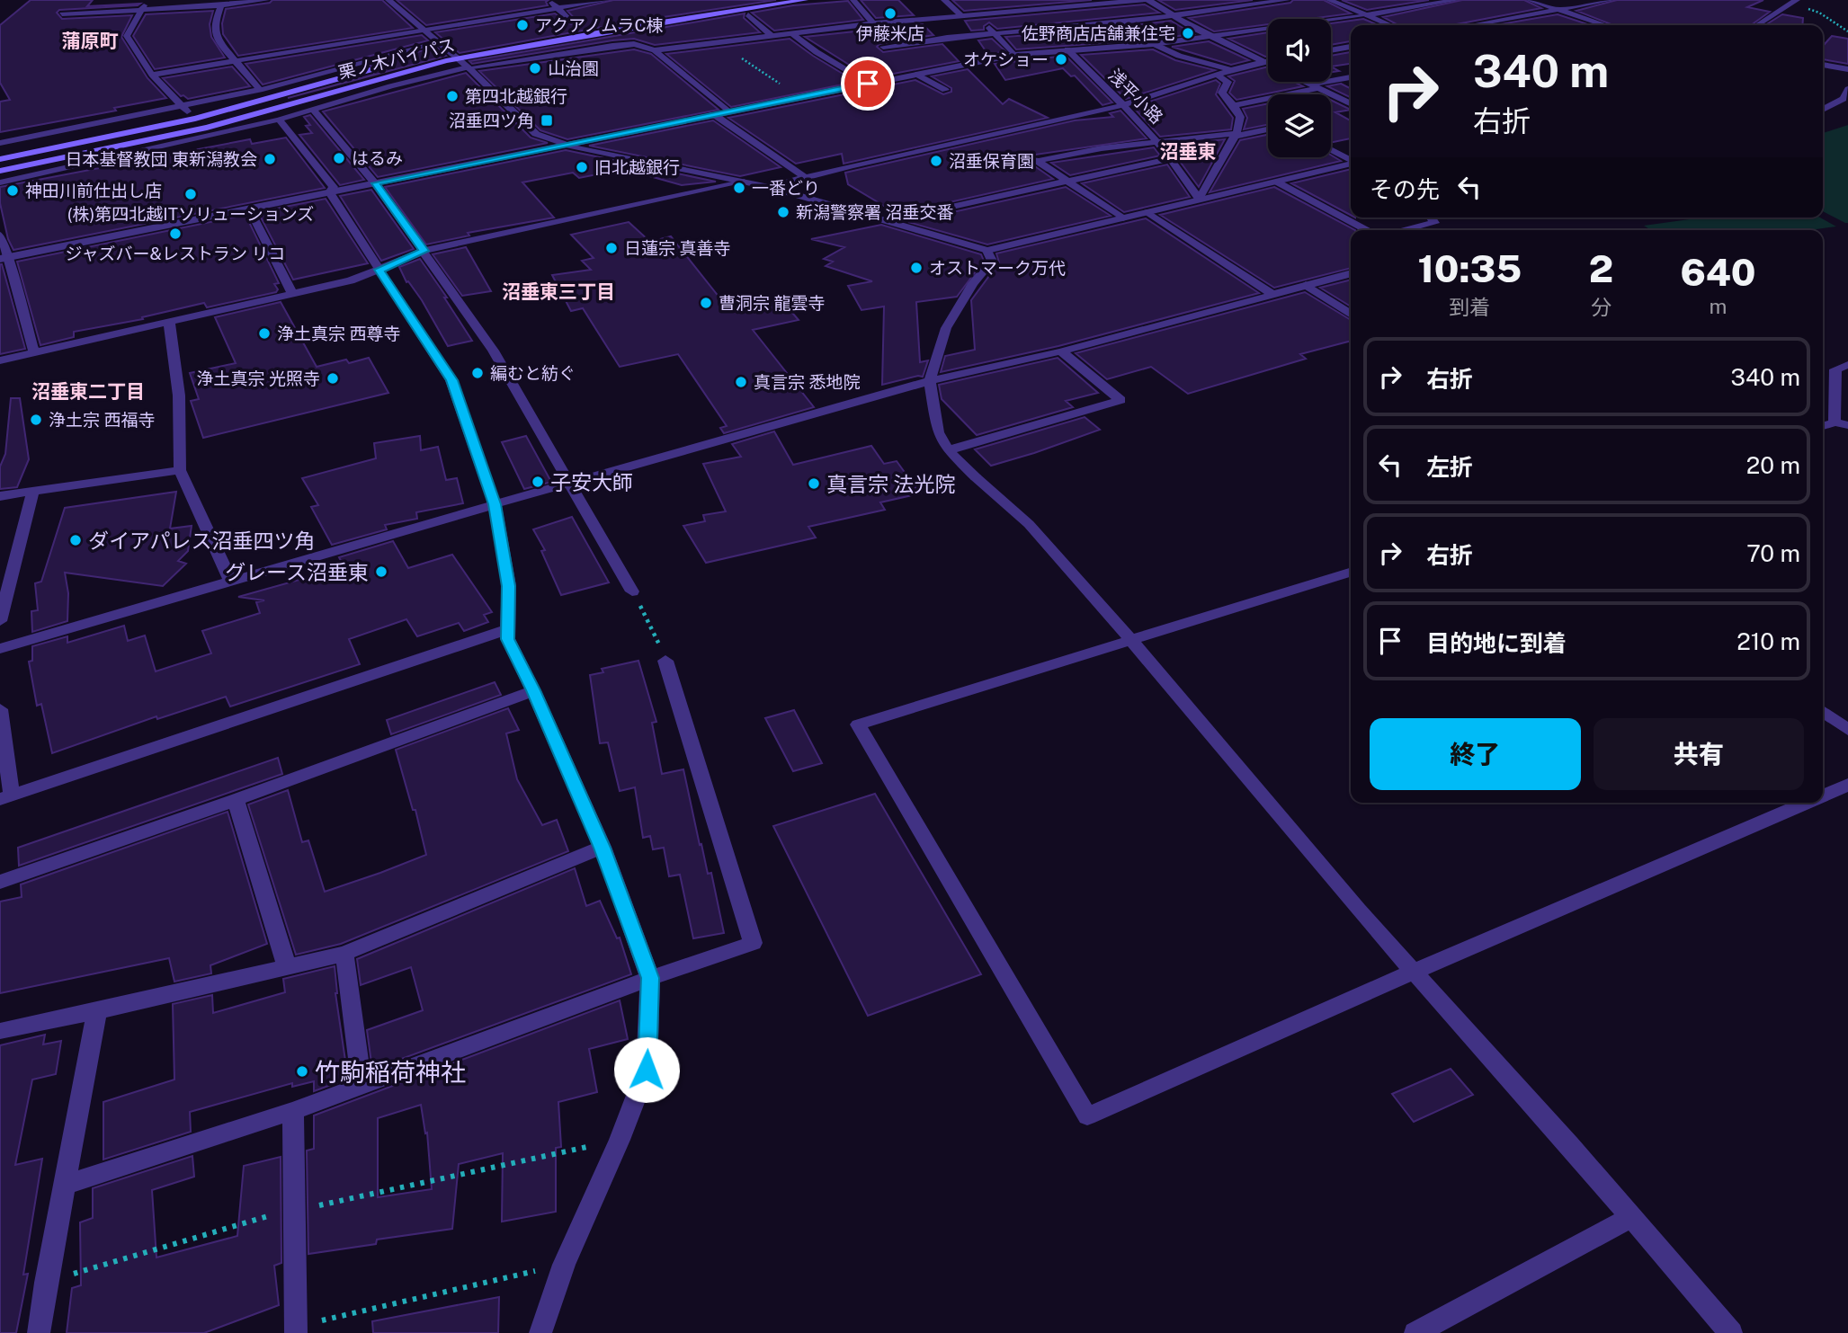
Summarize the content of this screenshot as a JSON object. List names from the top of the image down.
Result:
{
  "streets": {
    "main road": ["栗ノ木バイパス"],
    "street": ["浅平小路"]
  },
  "districts": [
    "蒲原町",
    "沼垂東",
    "沼垂東三丁目",
    "沼垂東二丁目"
  ],
  "places": {
    "other": [
      "伊藤米店",
      "アクアノムラC棟",
      "佐野商店店舗兼住宅",
      "オケショー",
      "山治園",
      "第四北越銀行",
      "はるみ",
      "日本基督教団 東新潟教会",
      "沼垂保育園",
      "旧北越銀行",
      "一番どり",
      "神田川前仕出し店",
      "(株)第四北越ITソリューションズ",
      "新潟警察署 沼垂交番",
      "ジャズバー&レストラン リコ",
      "日蓮宗 真善寺",
      "オストマーク万代",
      "曹洞宗 龍雲寺",
      "浄土真宗 西尊寺",
      "編むと紡ぐ",
      "浄土真宗 光照寺",
      "真言宗 悉地院",
      "浄土宗 西福寺",
      "子安大師",
      "真言宗 法光院",
      "ダイアパレス沼垂四ツ角",
      "グレース沼垂東",
      "竹駒稲荷神社"
    ],
    "transit": ["沼垂四ツ角"]
  },
  "page": {
    "turn": ["340 m", "右折"],
    "then": "その先",
    "eta": [
      "10:35",
      "到着",
      "2",
      "分",
      "640",
      "m"
    ],
    "list": [
      {
        "name": "右折",
        "value": "340 m"
      },
      {
        "name": "左折",
        "value": "20 m"
      },
      {
        "name": "右折",
        "value": "70 m"
      },
      {
        "name": "目的地に到着",
        "value": "210 m"
      }
    ],
    "buttons": ["終了", "共有"]
  }
}
